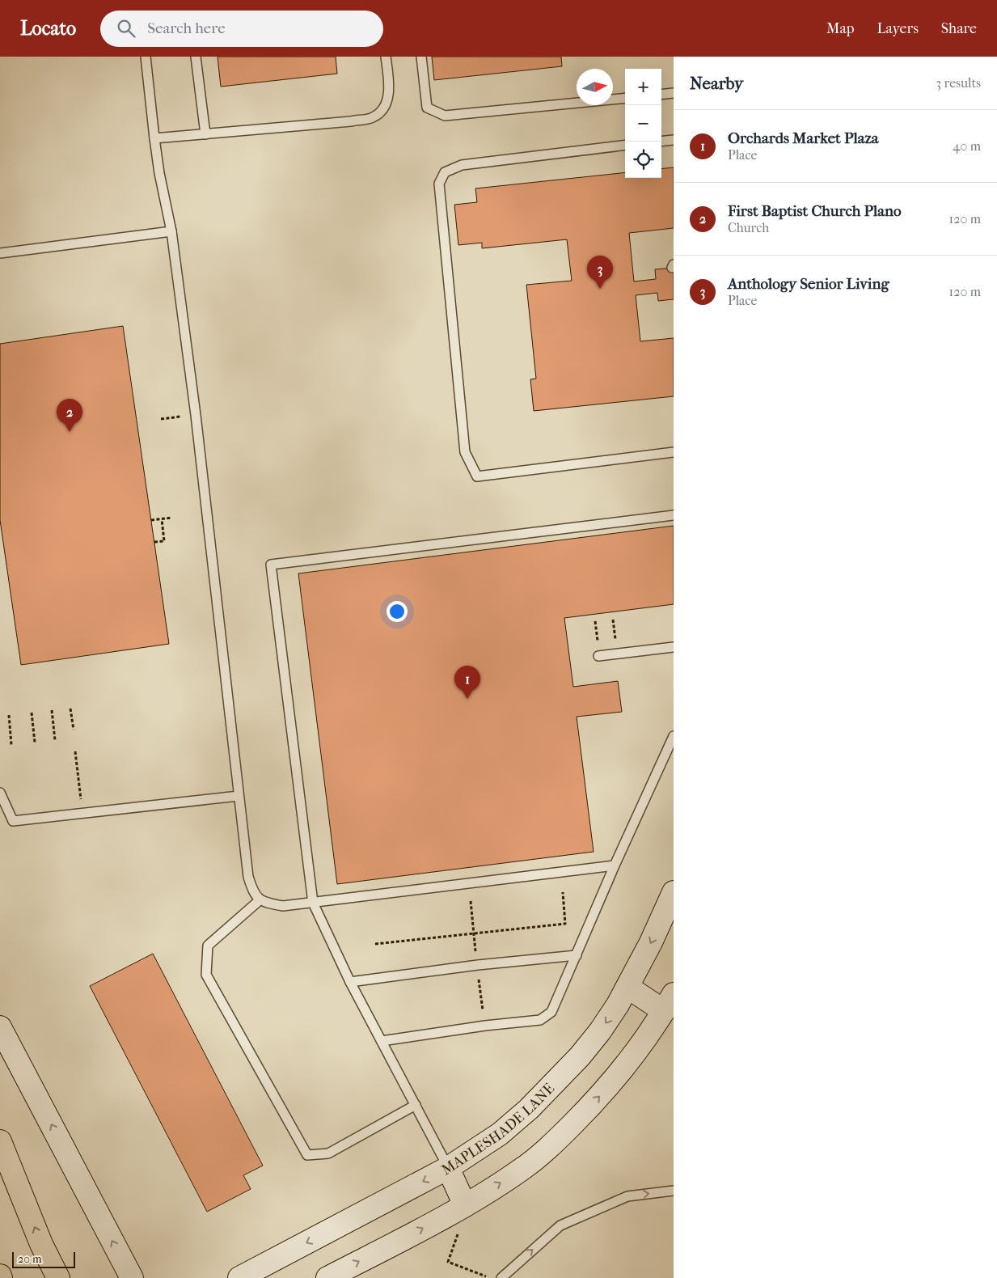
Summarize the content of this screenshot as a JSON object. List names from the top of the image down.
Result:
{
  "streets": {
    "main road": ["MAPLESHADE LANE"]
  },
  "scale_bar": "20 m",
  "north": "right",
  "page": {
    "header": "Locato",
    "search": "Search here",
    "nav": ["Map", "Layers", "Share"],
    "heading": ["Nearby", "3 results"],
    "map_buttons": ["+", "−"],
    "list": [
      {
        "mark": "1",
        "name": "Orchards Market Plaza",
        "note": "Place",
        "value": "40 m"
      },
      {
        "mark": "2",
        "name": "First Baptist Church Plano",
        "note": "Church",
        "value": "120 m"
      },
      {
        "mark": "3",
        "name": "Anthology Senior Living",
        "note": "Place",
        "value": "120 m"
      }
    ],
    "pins": ["3", "2", "1"],
    "scale": "20 m"
  }
}
